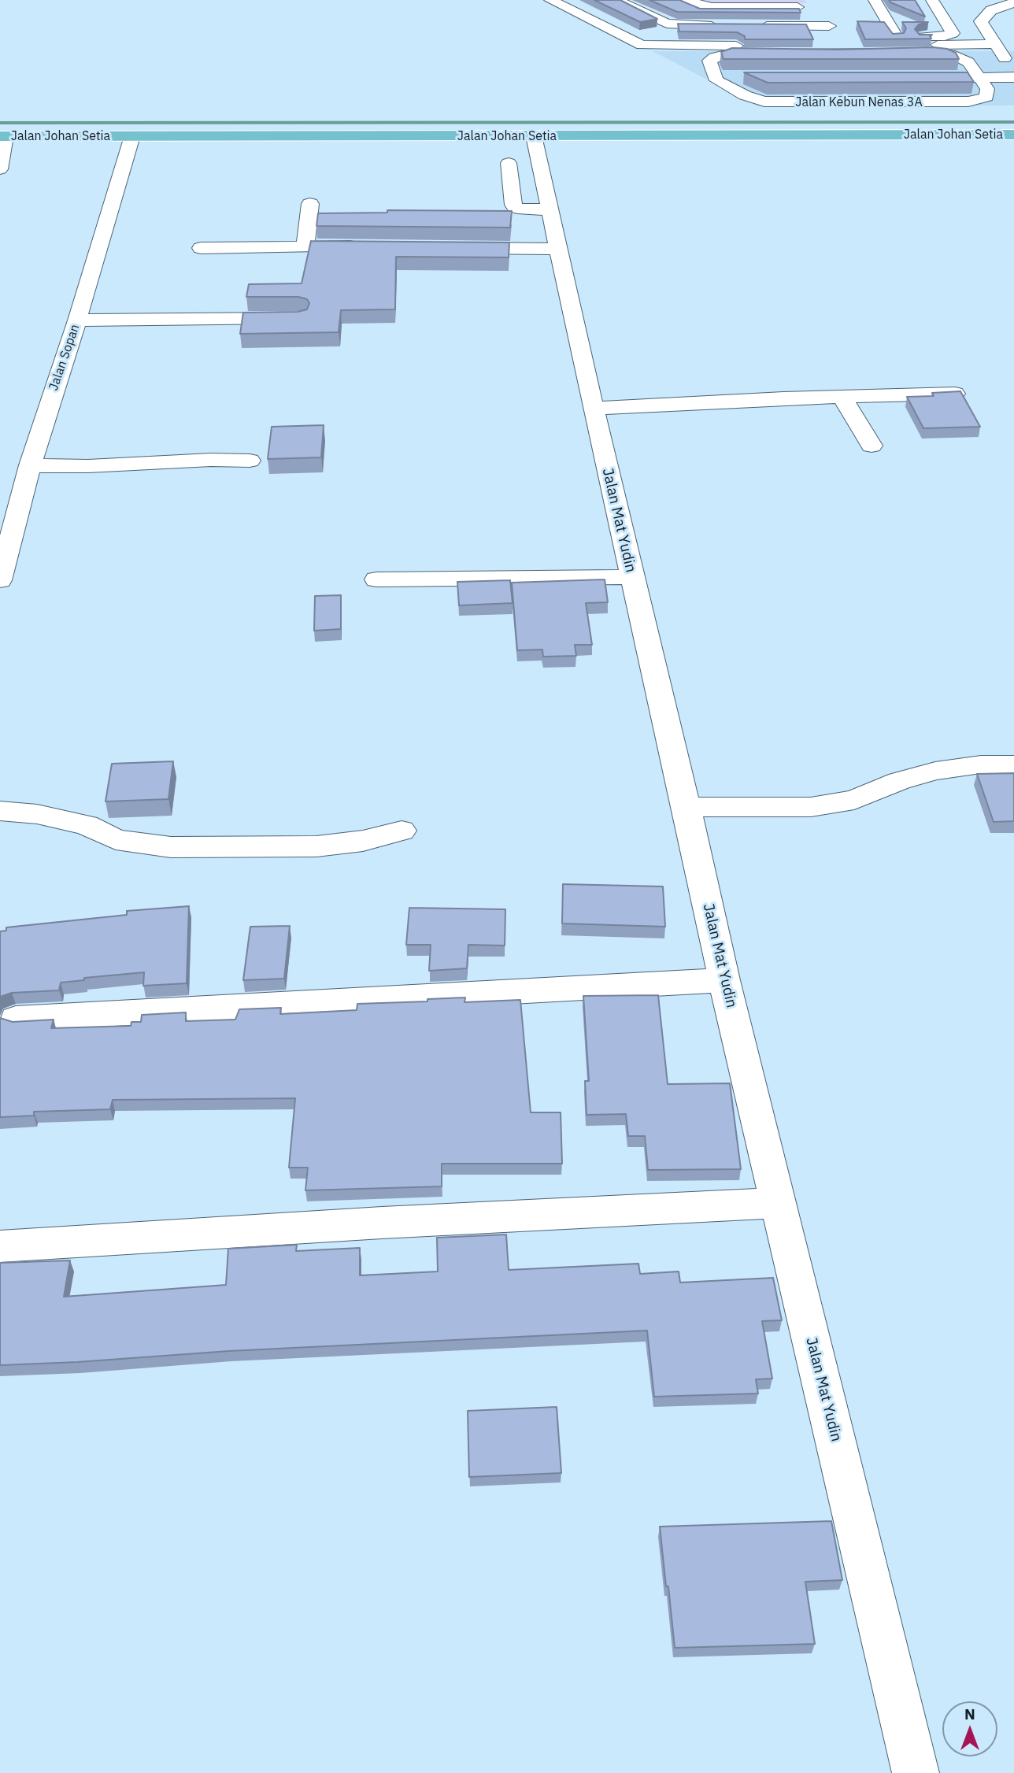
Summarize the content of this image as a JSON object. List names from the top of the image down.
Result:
{
  "streets": {
    "main road": ["Jalan Johan Setia"],
    "street": ["Jalan Kebun Nenas 3A", "Jalan Sopan", "Jalan Mat Yudin"]
  },
  "crossings": [
    ["Jalan Johan Setia", "Jalan Sopan"],
    ["Jalan Johan Setia", "Jalan Mat Yudin"]
  ],
  "north": "top"
}
